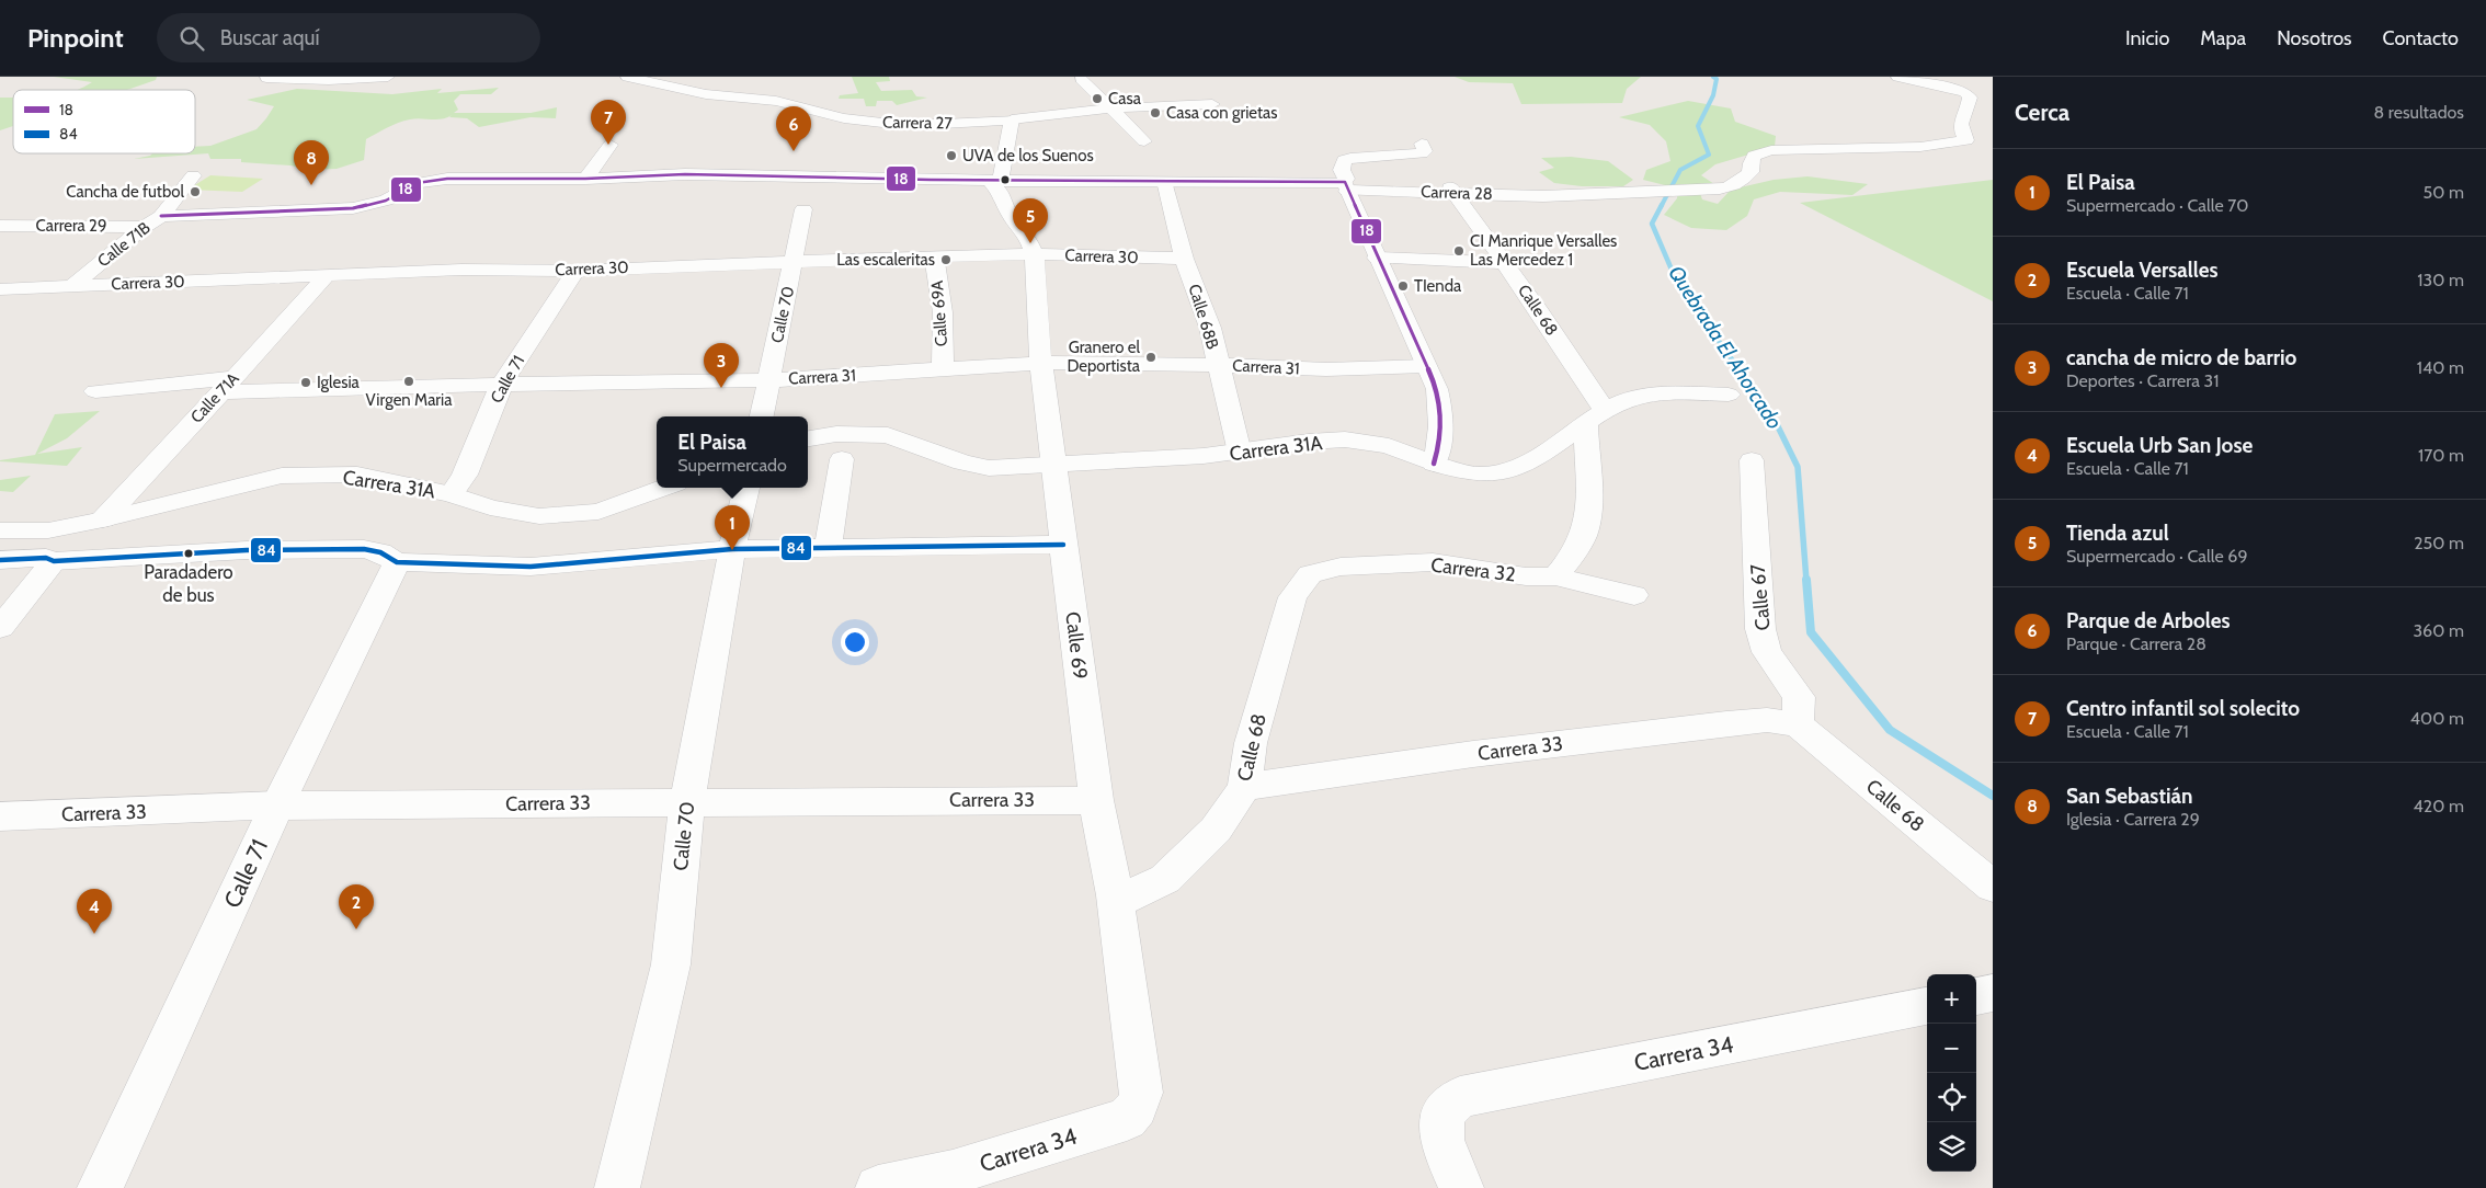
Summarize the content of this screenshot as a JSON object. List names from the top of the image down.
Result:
{
  "streets": {
    "street": [
      "Carrera 27",
      "Carrera 28",
      "Carrera 29",
      "Calle 71B",
      "Carrera 30",
      "Calle 68",
      "Calle 69A",
      "Calle 70",
      "Calle 68B",
      "Carrera 31",
      "Calle 71",
      "Calle 71A",
      "Carrera 31A",
      "Carrera 32",
      "Calle 67",
      "Calle 69",
      "Carrera 33",
      "Carrera 34"
    ]
  },
  "crossings": [
    ["Carrera 28", "Calle 68"],
    ["Carrera 28", "Calle 68B"],
    ["Carrera 29", "Calle 71B"],
    ["Calle 71B", "Carrera 30"],
    ["Carrera 30", "Calle 69A"],
    ["Carrera 30", "Calle 70"],
    ["Carrera 30", "Calle 68B"],
    ["Carrera 30", "Calle 71"],
    ["Carrera 30", "Calle 71A"],
    ["Carrera 30", "Calle 69"],
    ["Calle 68", "Carrera 31A"],
    ["Calle 68", "Carrera 32"],
    ["Calle 68", "Calle 67"],
    ["Calle 68", "Calle 69"],
    ["Calle 68", "Carrera 33"],
    ["Calle 69A", "Carrera 31"],
    ["Calle 70", "Carrera 31"],
    ["Calle 70", "Carrera 33"],
    ["Calle 68B", "Carrera 31"],
    ["Calle 68B", "Carrera 31A"],
    ["Carrera 31", "Calle 71"],
    ["Carrera 31", "Calle 71A"],
    ["Carrera 31", "Calle 69"],
    ["Calle 71", "Carrera 31A"],
    ["Calle 71", "Carrera 33"],
    ["Calle 71A", "Carrera 31A"],
    ["Carrera 31A", "Calle 69"],
    ["Calle 67", "Carrera 33"],
    ["Calle 69", "Carrera 33"],
    ["Calle 69", "Carrera 34"]
  ],
  "water": ["Quebrada El Ahorcado"],
  "places": [
    "Casa",
    "Casa con grietas",
    "UVA de los Suenos",
    "Cancha de futbol",
    "CI Manrique Versalles Las Mercedez 1",
    "Las escaleritas",
    "TIenda",
    "Granero el Deportista",
    "Virgen Maria",
    "Iglesia",
    "Paradadero de bus"
  ],
  "lines": ["transit line 18", "transit line 84"],
  "legend": ["18", "84"],
  "page": {
    "header": "Pinpoint",
    "search": "Buscar aquí",
    "nav": [
      "Inicio",
      "Mapa",
      "Nosotros",
      "Contacto"
    ],
    "heading": ["Cerca", "8 resultados"],
    "pins": [
      "7",
      "6",
      "8",
      "5",
      "3",
      "1",
      "2",
      "4"
    ],
    "list": [
      {
        "mark": "1",
        "name": "El Paisa",
        "note": "Supermercado · Calle 70",
        "value": "50 m"
      },
      {
        "mark": "2",
        "name": "Escuela Versalles",
        "note": "Escuela · Calle 71",
        "value": "130 m"
      },
      {
        "mark": "3",
        "name": "cancha de micro de barrio",
        "note": "Deportes · Carrera 31",
        "value": "140 m"
      },
      {
        "mark": "4",
        "name": "Escuela Urb San Jose",
        "note": "Escuela · Calle 71",
        "value": "170 m"
      },
      {
        "mark": "5",
        "name": "Tienda azul",
        "note": "Supermercado · Calle 69",
        "value": "250 m"
      },
      {
        "mark": "6",
        "name": "Parque de Arboles",
        "note": "Parque · Carrera 28",
        "value": "360 m"
      },
      {
        "mark": "7",
        "name": "Centro infantil sol solecito",
        "note": "Escuela · Calle 71",
        "value": "400 m"
      },
      {
        "mark": "8",
        "name": "San Sebastián",
        "note": "Iglesia · Carrera 29",
        "value": "420 m"
      }
    ],
    "popup": ["El Paisa", "Supermercado"],
    "map_buttons": ["+", "−"]
  }
}
